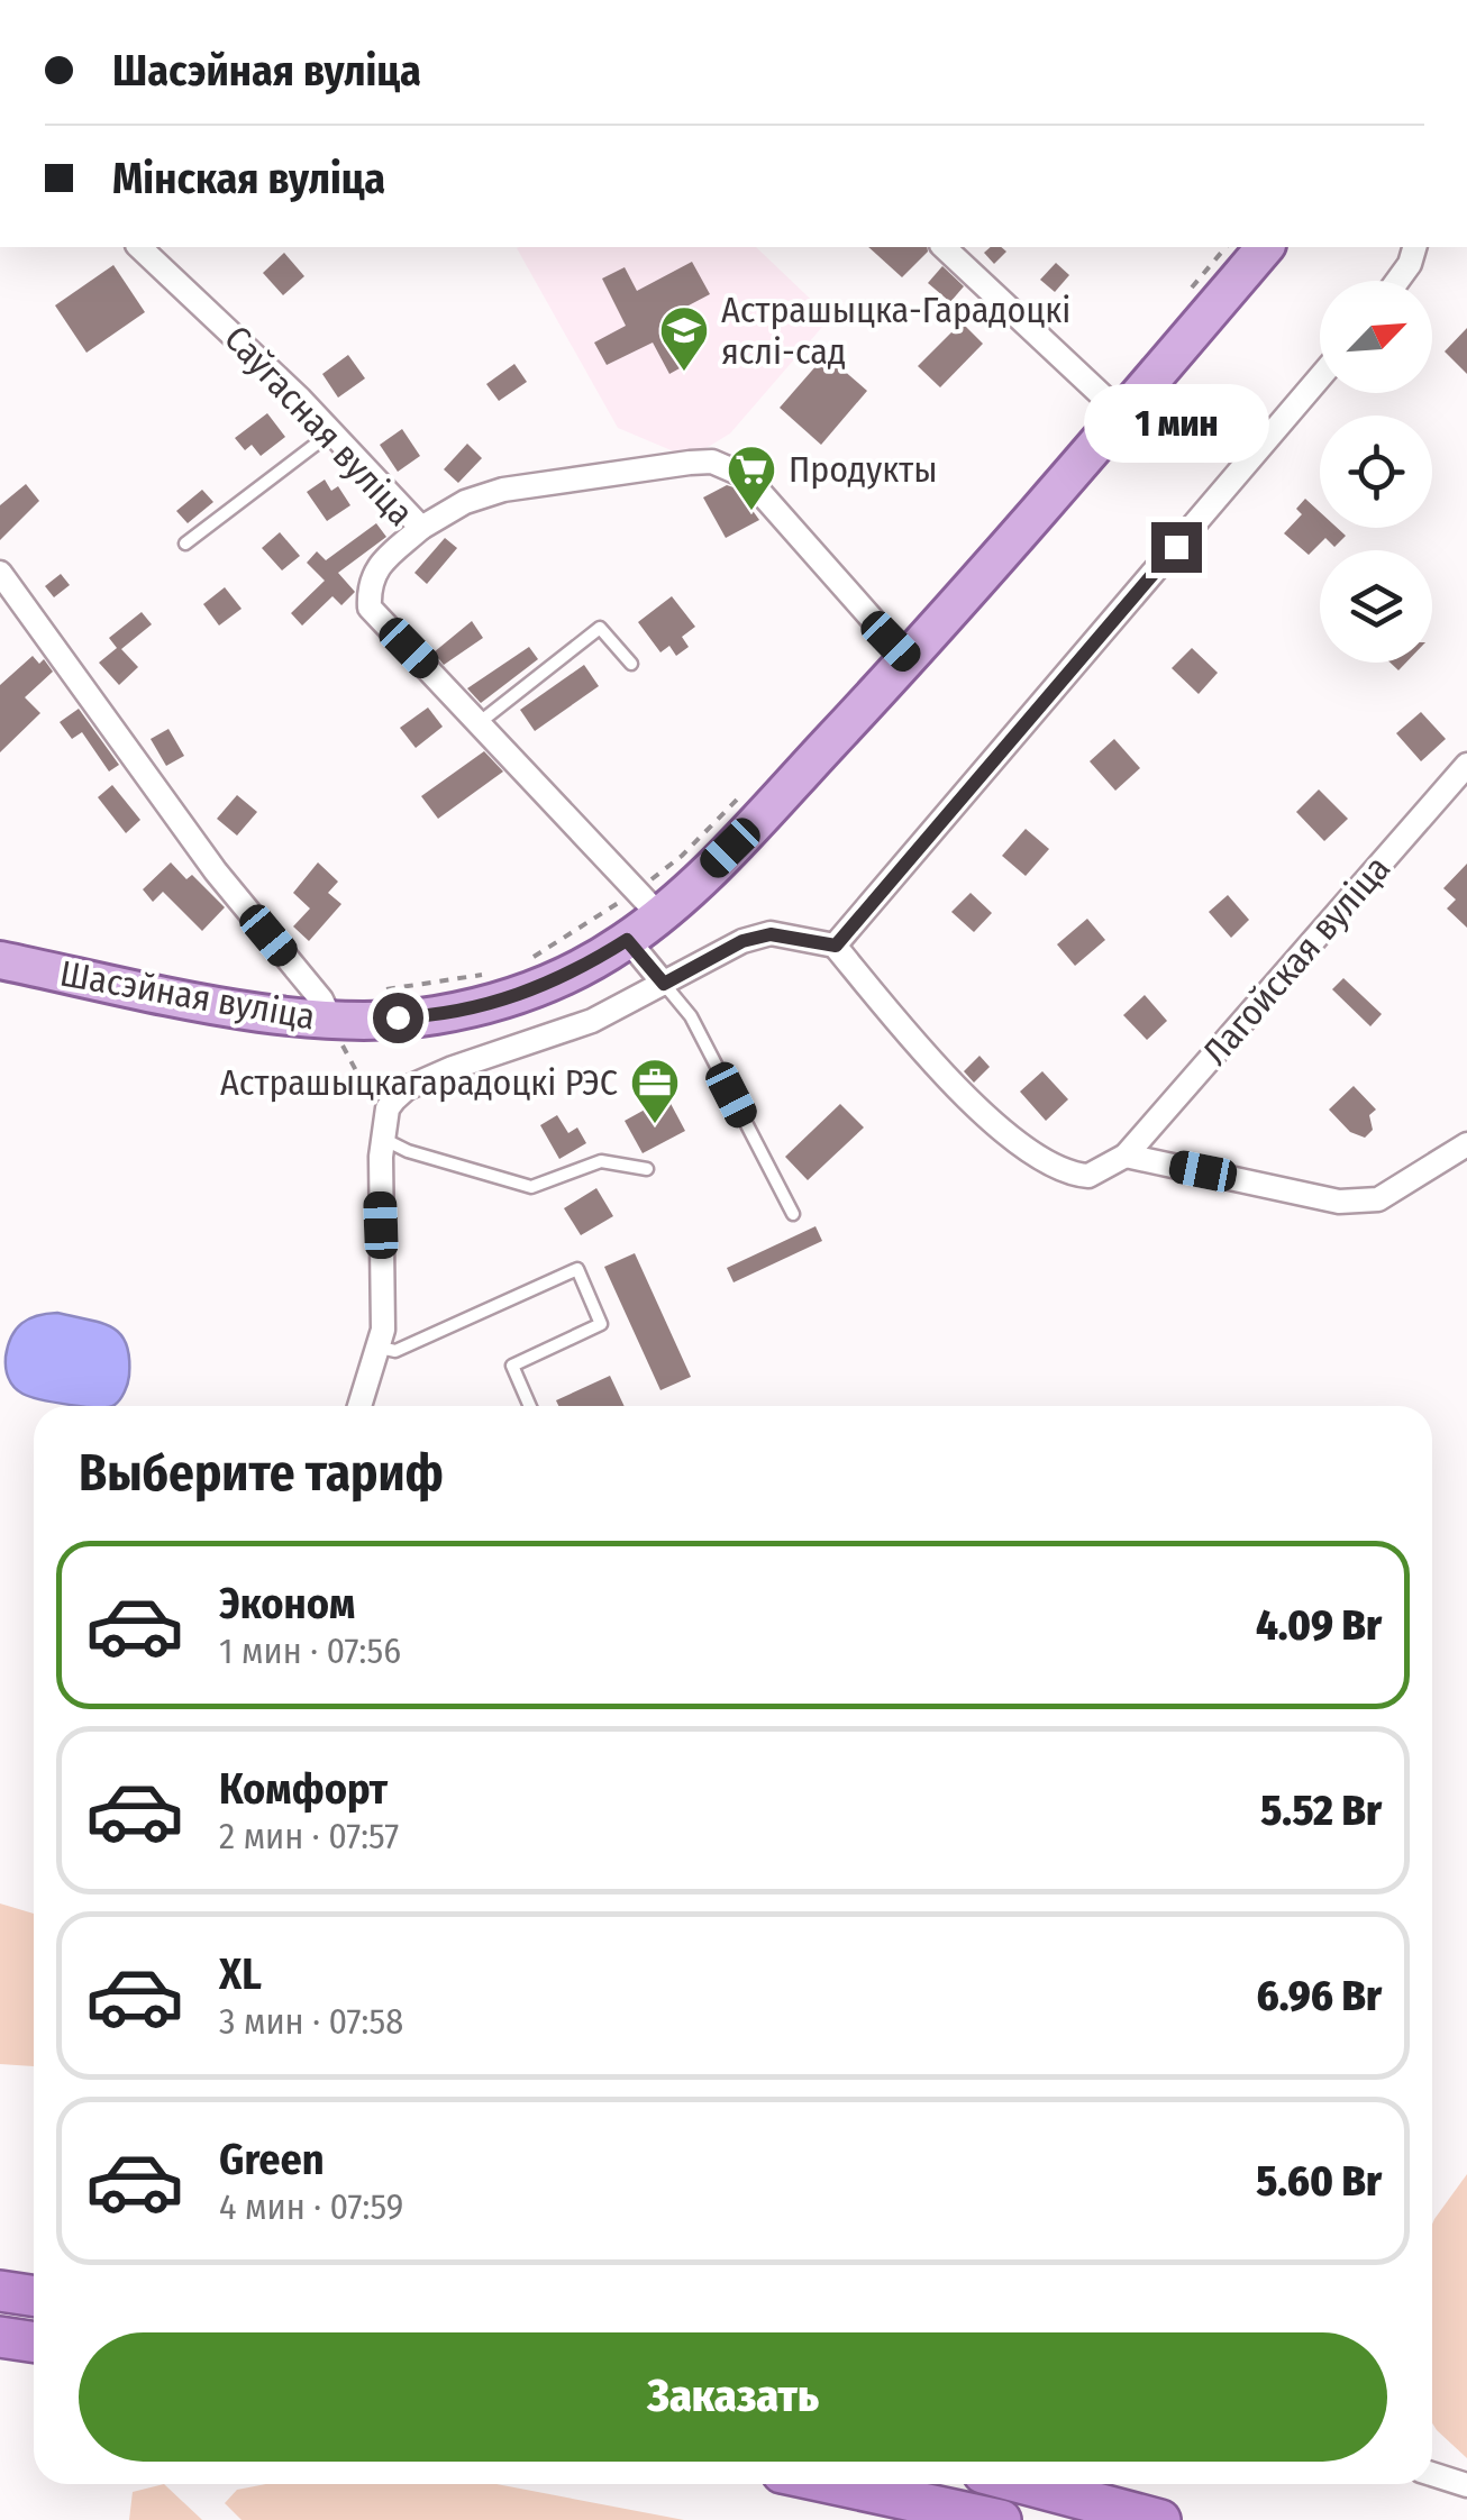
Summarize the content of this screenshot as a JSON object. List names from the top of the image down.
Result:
{
  "streets": {
    "main road": ["Шасэйная вуліца"],
    "street": ["Саўгасная вуліца", "Лагойская вуліца"]
  },
  "crossings": [
    ["Саўгасная вуліца", "Шасэйная вуліца"]
  ],
  "places": {
    "school or university": ["Астрашыцка-Гарадоцкі яслі-сад"],
    "supermarket": ["Продукты"],
    "office": ["Астрашыцкагарадоцкі РЭС"]
  },
  "north": "top right",
  "page": {
    "banner": ["Шасэйная вуліца", "Мінская вуліца"],
    "bubble": "1 мин",
    "heading": "Выберите тариф",
    "list": [
      {
        "name": "Эконом",
        "note": "1 мин · 07:56",
        "value": "4.09 Br"
      },
      {
        "name": "Комфорт",
        "note": "2 мин · 07:57",
        "value": "5.52 Br"
      },
      {
        "name": "XL",
        "note": "3 мин · 07:58",
        "value": "6.96 Br"
      },
      {
        "name": "Green",
        "note": "4 мин · 07:59",
        "value": "5.60 Br"
      }
    ],
    "buttons": "Заказать"
  }
}
